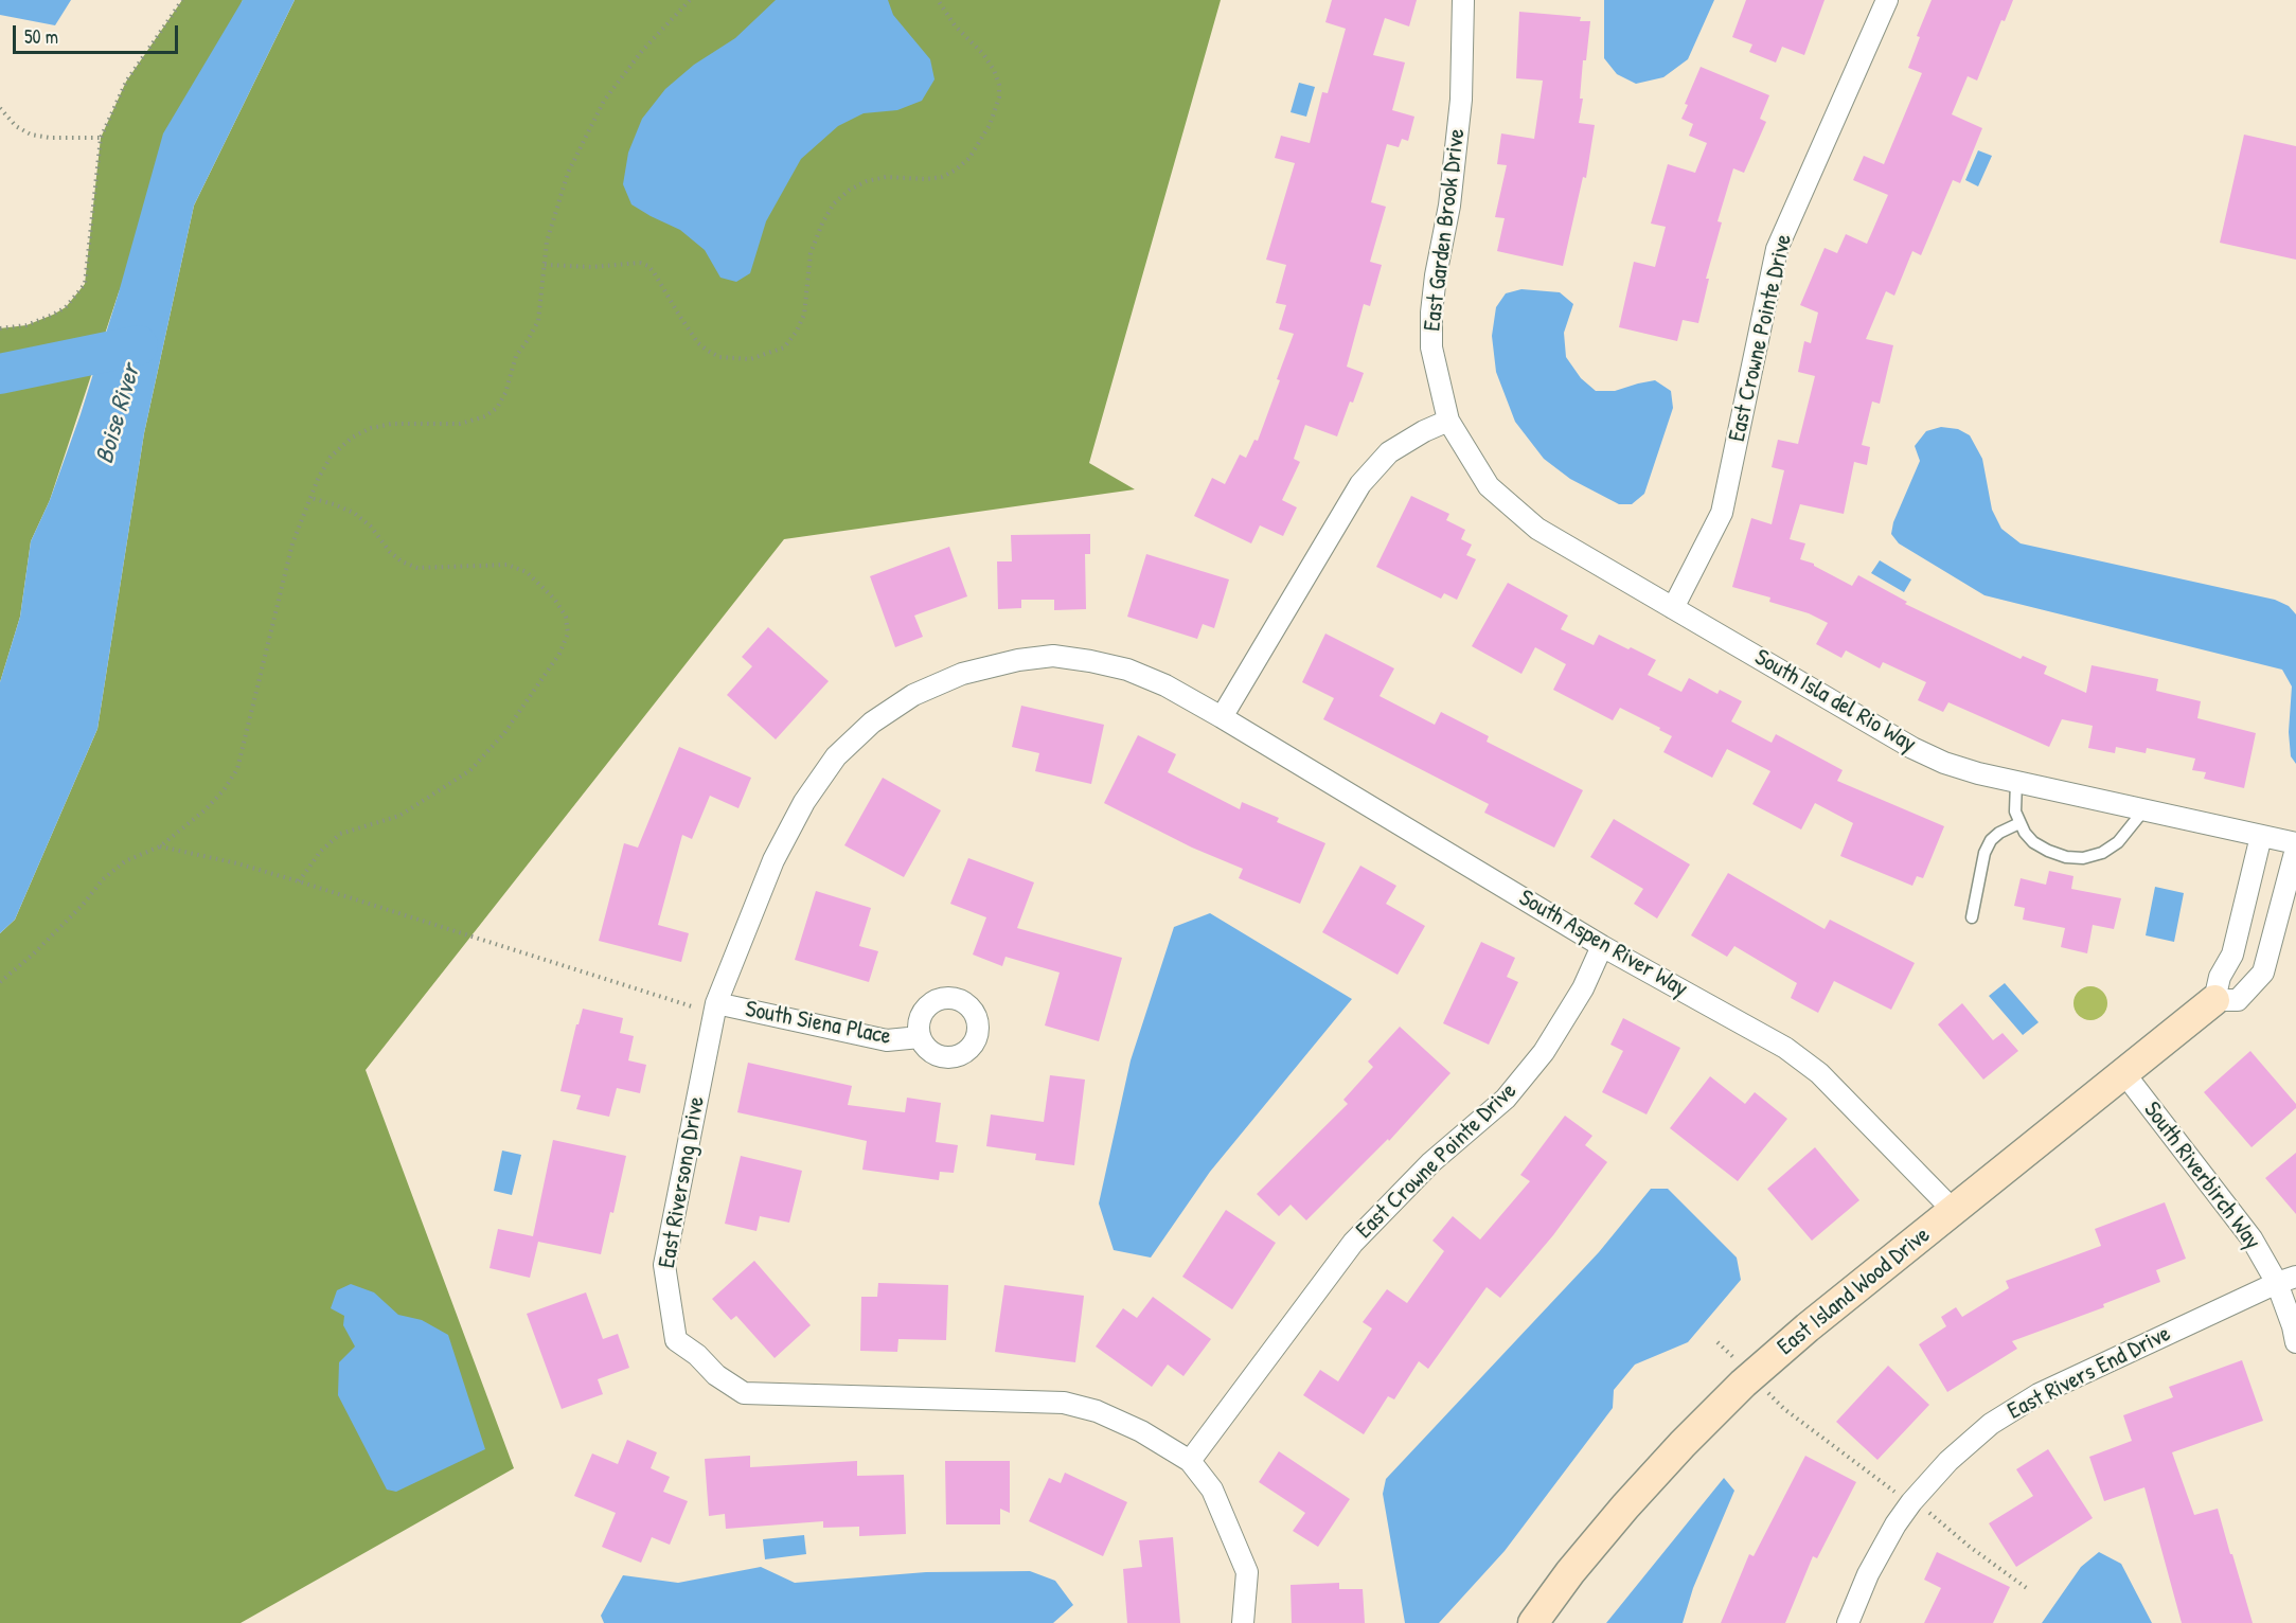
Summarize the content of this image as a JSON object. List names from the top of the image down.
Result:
{
  "streets": {
    "street": [
      "East Garden Brook Drive",
      "East Crowne Pointe Drive",
      "South Isla del Rio Way",
      "South Aspen River Way",
      "South Siena Place",
      "South Riverbirch Way",
      "East Riversong Drive",
      "East Island Wood Drive",
      "East Rivers End Drive"
    ]
  },
  "crossings": [
    ["East Garden Brook Drive", "South Isla del Rio Way"],
    ["East Crowne Pointe Drive", "South Isla del Rio Way"],
    ["East Crowne Pointe Drive", "South Aspen River Way"],
    ["East Crowne Pointe Drive", "East Riversong Drive"],
    ["South Aspen River Way", "East Riversong Drive"],
    ["South Aspen River Way", "East Island Wood Drive"],
    ["South Siena Place", "East Riversong Drive"],
    ["South Riverbirch Way", "East Island Wood Drive"],
    ["South Riverbirch Way", "East Rivers End Drive"]
  ],
  "water": ["Boise River"],
  "scale_bar": "50 m"
}
